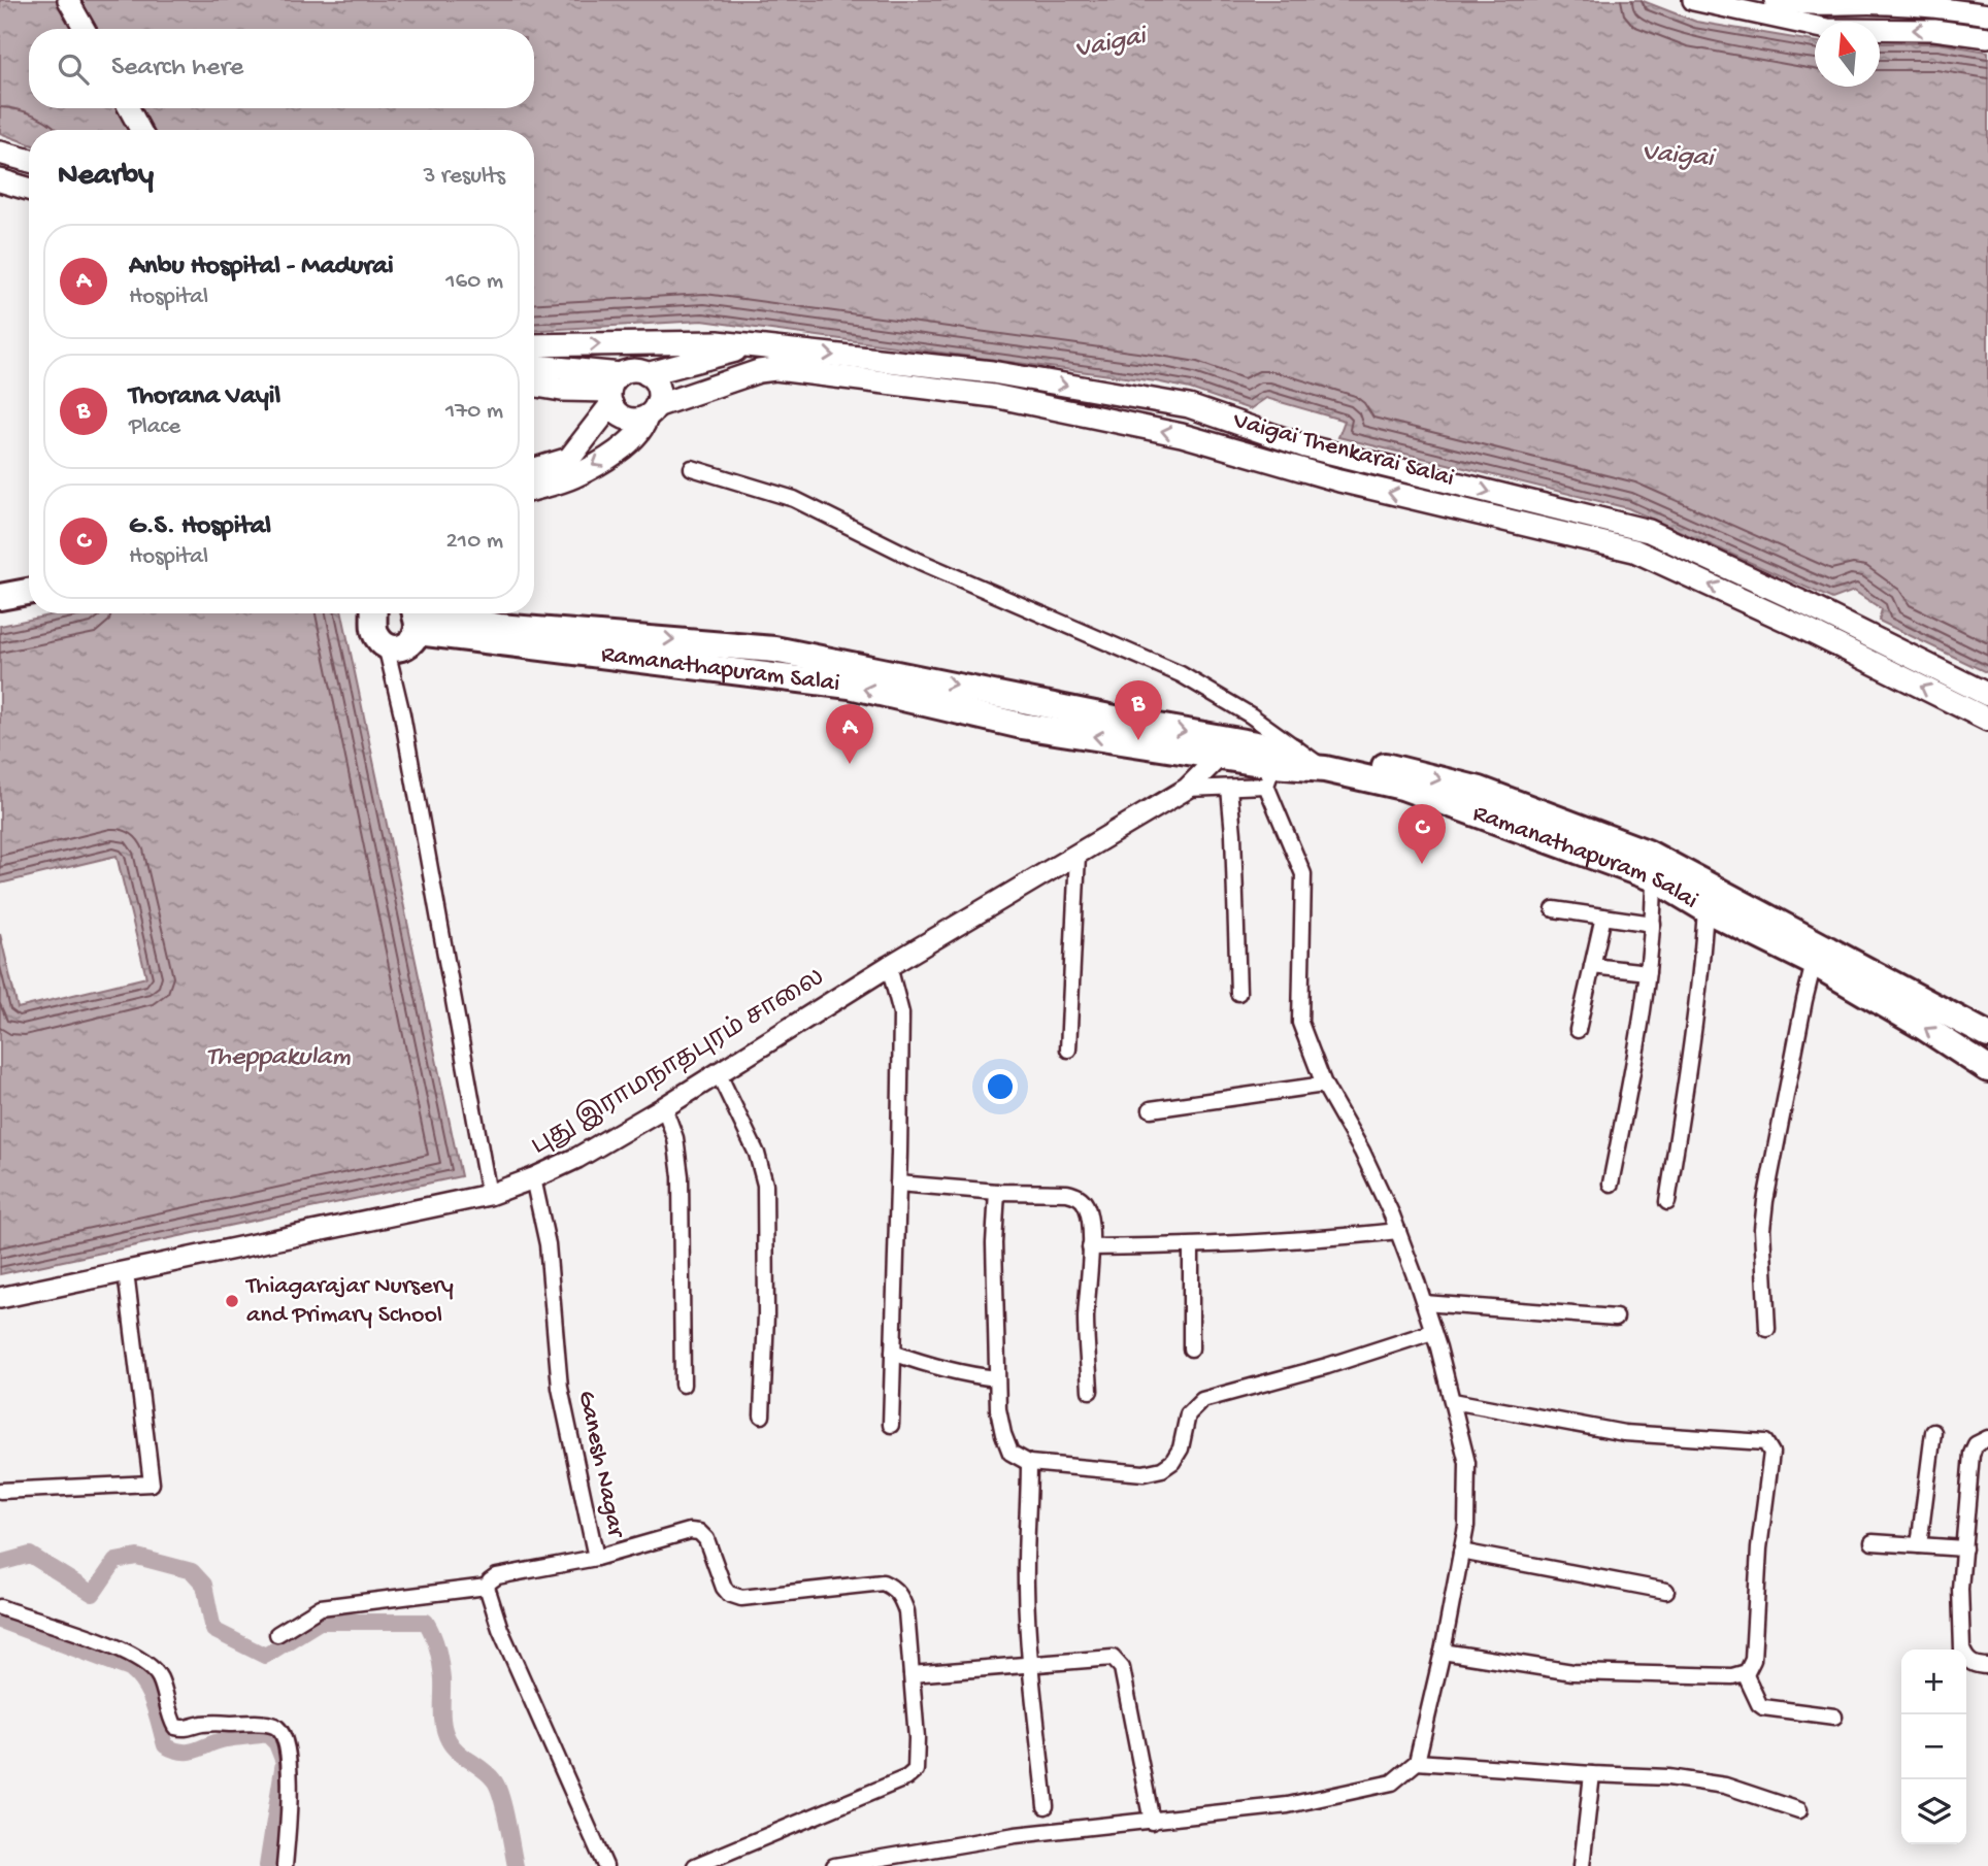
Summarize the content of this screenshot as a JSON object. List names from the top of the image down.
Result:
{
  "streets": {
    "highway": ["Ramanathapuram Salai"],
    "main road": ["Vaigai Thenkarai Salai", "புது இராமநாதபுரம் சாலை"],
    "street": ["Ganesh Nagar"]
  },
  "crossings": [
    ["Ramanathapuram Salai", "புது இராமநாதபுரம் சாலை"],
    ["புது இராமநாதபுரம் சாலை", "Ganesh Nagar"]
  ],
  "water": ["Vaigai", "Theppakulam"],
  "places": ["Thiagarajar Nursery and Primary School"],
  "north": "top",
  "page": {
    "search": "Search here",
    "heading": ["Nearby", "3 results"],
    "list": [
      {
        "mark": "A",
        "name": "Anbu Hospital - Madurai",
        "note": "Hospital",
        "value": "160 m"
      },
      {
        "mark": "B",
        "name": "Thorana Vayil",
        "note": "Place",
        "value": "170 m"
      },
      {
        "mark": "C",
        "name": "G.S. Hospital",
        "note": "Hospital",
        "value": "210 m"
      }
    ],
    "pins": ["B", "A", "C"],
    "map_buttons": ["+", "−"]
  }
}
